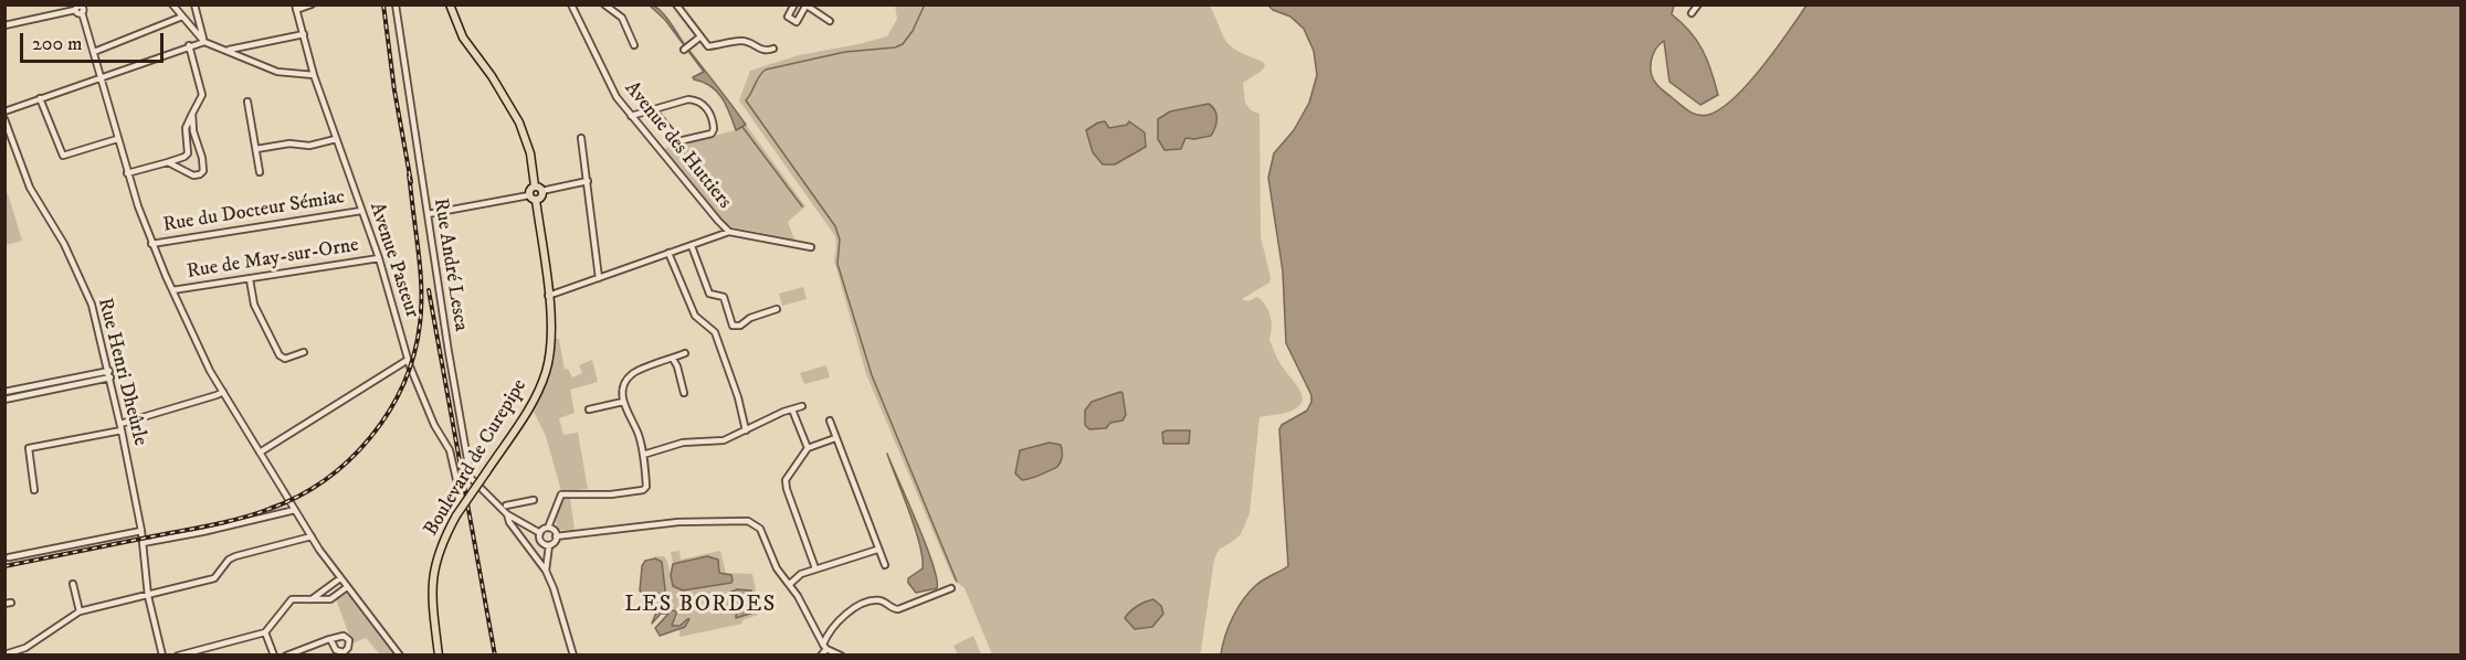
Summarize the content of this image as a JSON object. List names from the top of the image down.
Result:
{
  "streets": {
    "main road": ["Boulevard de Curepipe"],
    "street": [
      "Avenue des Huttiers",
      "Rue du Docteur Sémiac",
      "Rue de May-sur-Orne",
      "Avenue Pasteur",
      "Rue André Lesca",
      "Rue Henri Dheûrle"
    ]
  },
  "crossings": [
    ["Rue du Docteur Sémiac", "Avenue Pasteur"],
    ["Rue de May-sur-Orne", "Avenue Pasteur"]
  ],
  "districts": ["LES BORDES"],
  "scale_bar": "200 m"
}
